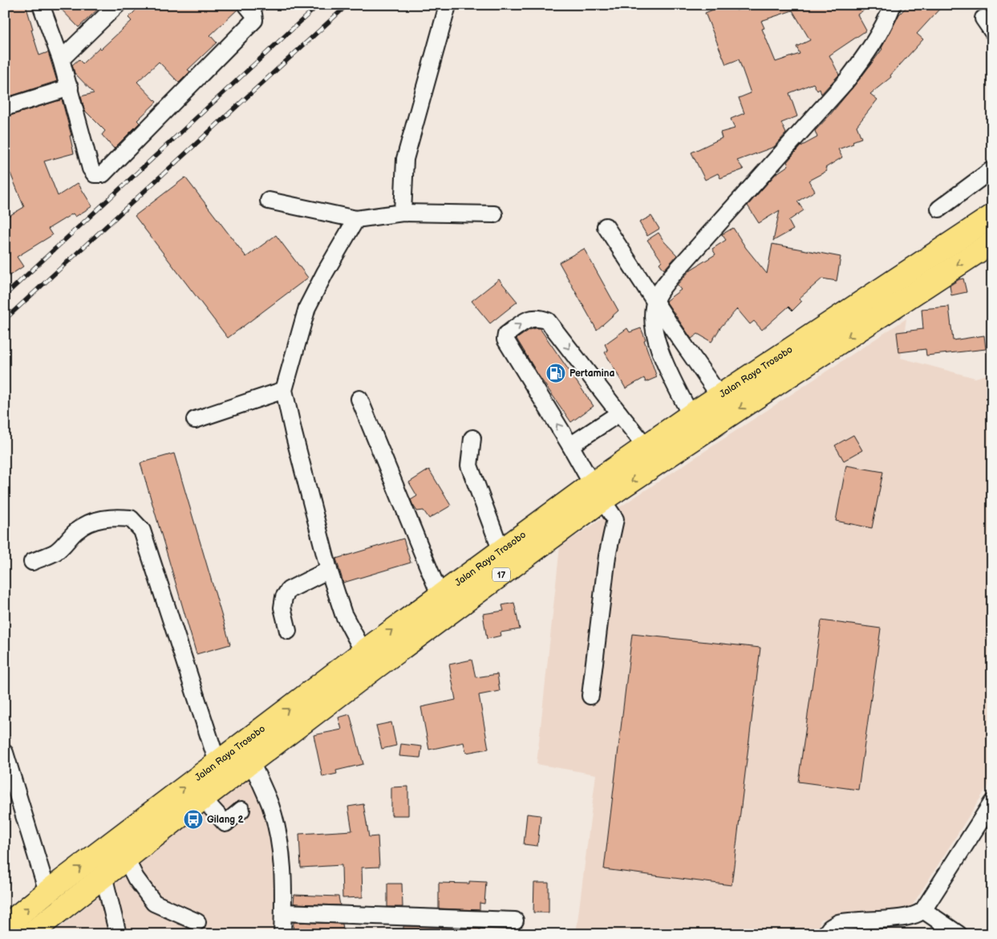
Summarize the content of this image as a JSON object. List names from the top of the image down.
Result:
{
  "streets": {
    "highway": ["Jalan Raya Trosobo", "17"]
  },
  "places": {
    "fuel station": ["Pertamina"],
    "bus stop": ["Gilang 2"]
  }
}
